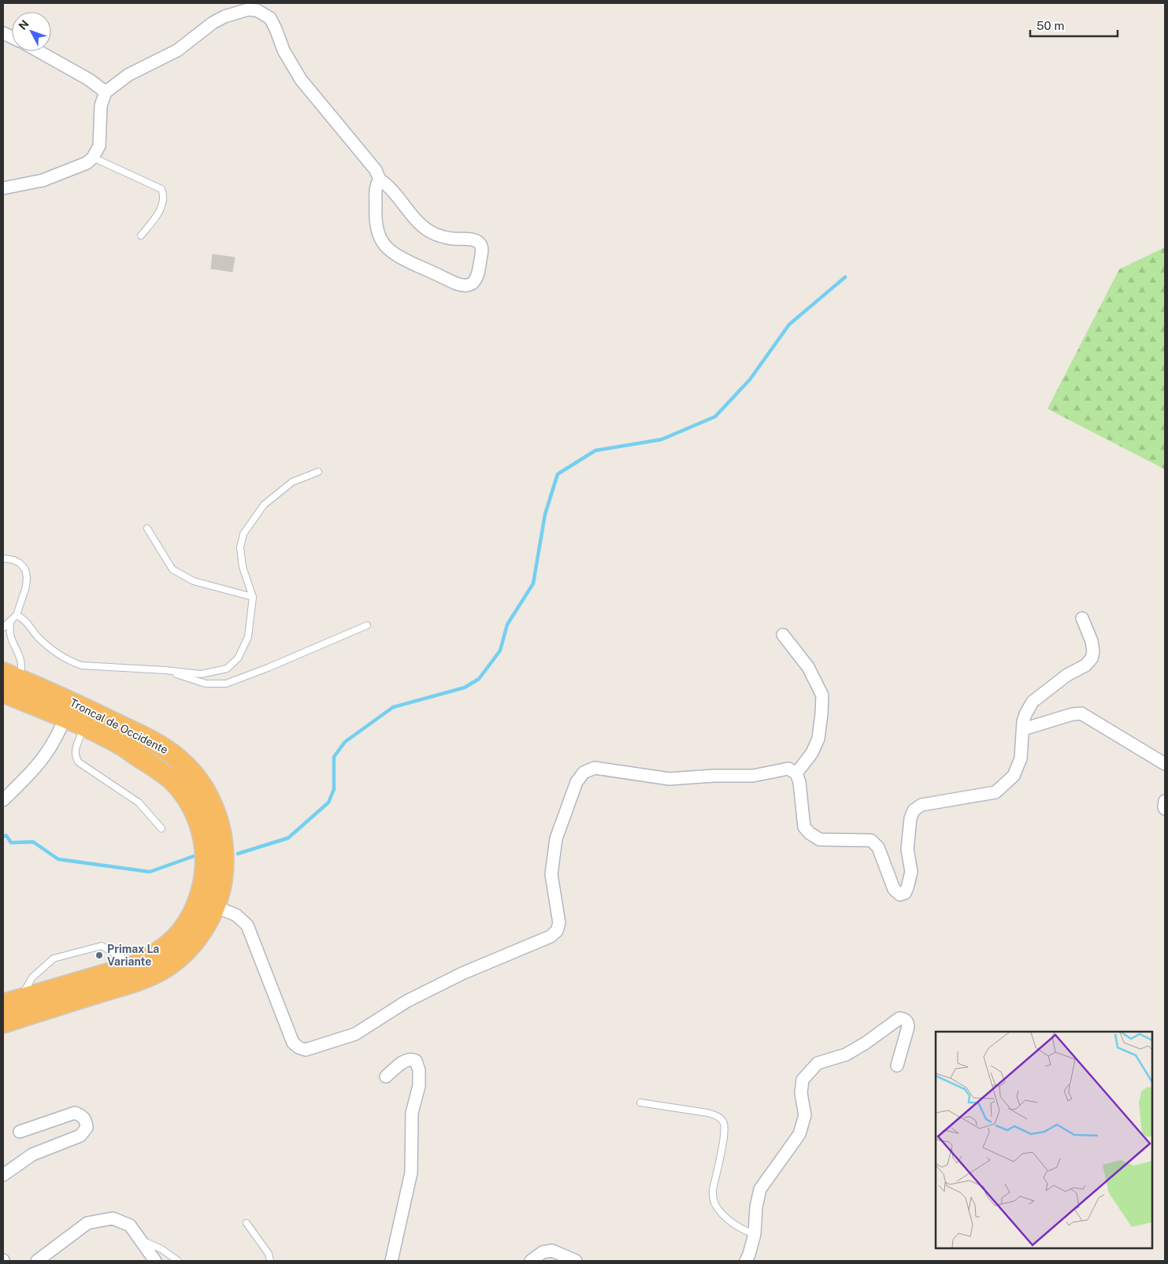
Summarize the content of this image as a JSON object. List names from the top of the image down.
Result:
{
  "streets": {
    "highway": ["Troncal de Occidente"]
  },
  "places": ["Primax La Variante"],
  "scale_bar": "50 m",
  "north": "top left"
}
